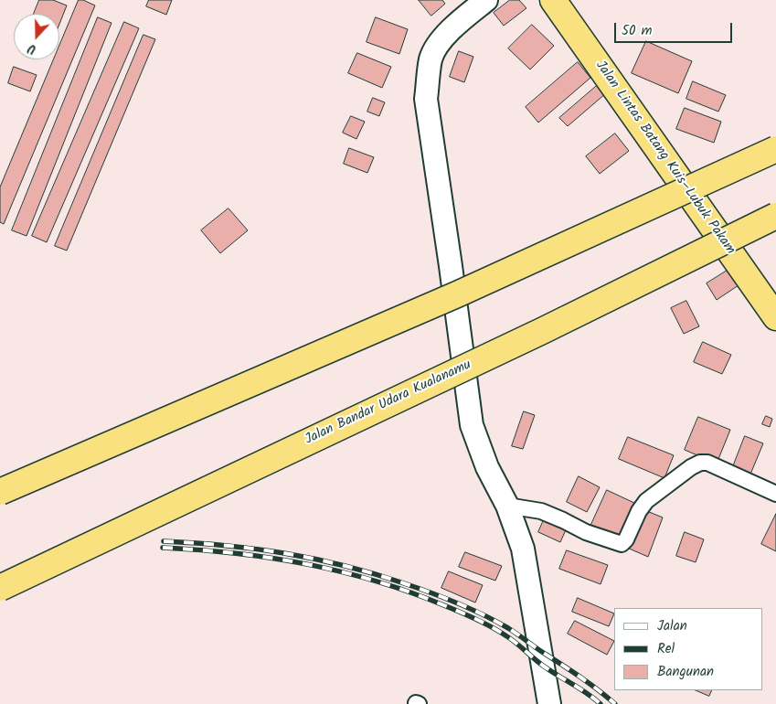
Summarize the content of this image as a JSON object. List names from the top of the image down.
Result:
{
  "streets": {
    "highway": ["Jalan Lintas Batang Kuis–Lubuk Pakam", "Jalan Bandar Udara Kualanamu"]
  },
  "legend": ["Jalan", "Rel", "Bangunan"],
  "scale_bar": "50 m",
  "north": "bottom"
}
